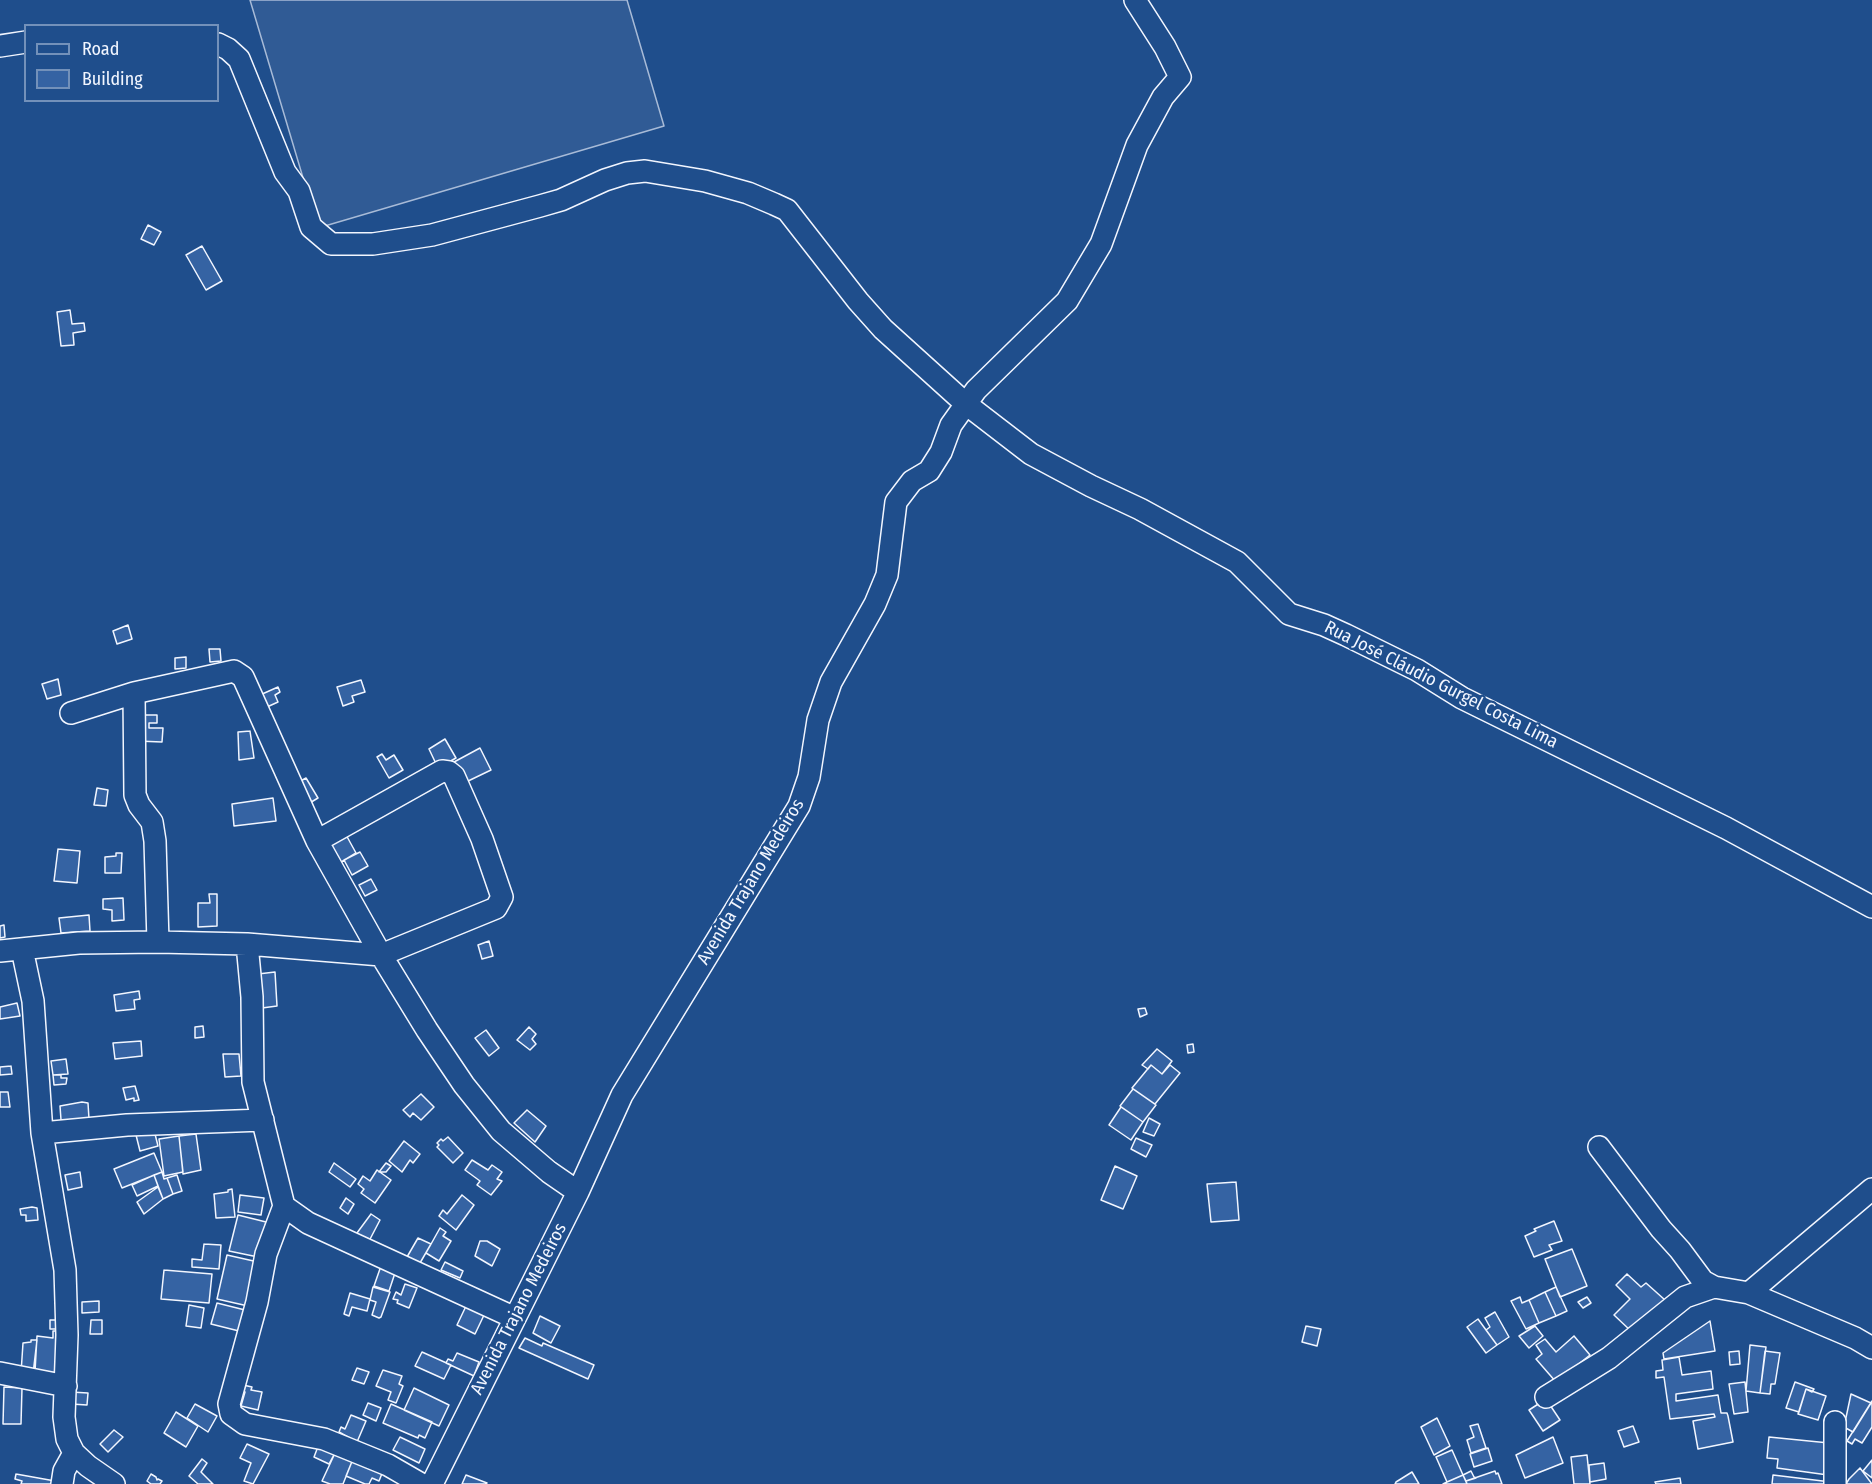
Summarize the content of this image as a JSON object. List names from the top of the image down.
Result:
{
  "streets": {
    "street": ["Rua José Cláudio Gurgel Costa Lima", "Avenida Trajano Medeiros"]
  },
  "crossings": [
    ["Rua José Cláudio Gurgel Costa Lima", "Avenida Trajano Medeiros"]
  ],
  "legend": ["Road", "Building"]
}
